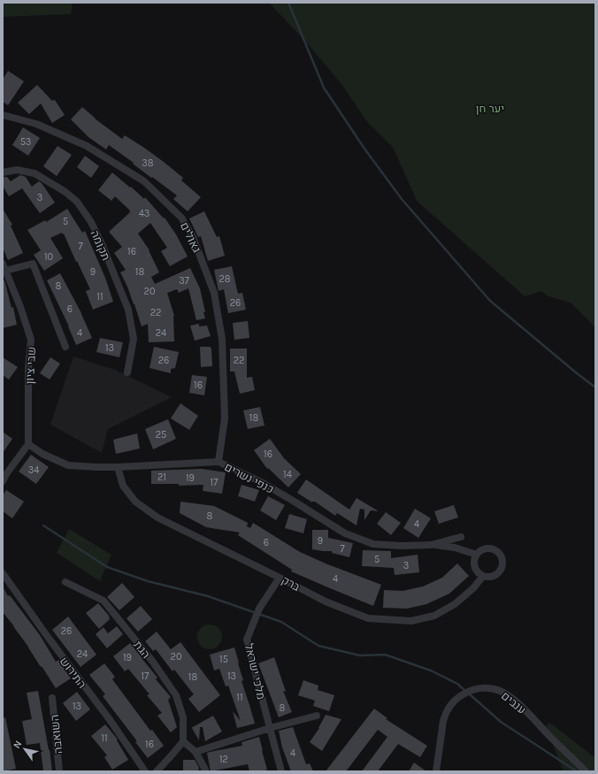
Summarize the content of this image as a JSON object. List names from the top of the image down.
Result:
{
  "streets": {
    "street": [
      "גאולים",
      "תקומה",
      "שבי ציון",
      "כנפי נשרים",
      "ברק",
      "הגת",
      "מלכי ישראל",
      "התירוש",
      "ענבים",
      "השואבה"
    ]
  },
  "crossings": [
    ["גאולים", "כנפי נשרים"],
    ["שבי ציון", "כנפי נשרים"],
    ["כנפי נשרים", "ברק"],
    ["ברק", "מלכי ישראל"]
  ],
  "parks": ["יער חן"],
  "house_numbers": [
    "53",
    "38",
    "3",
    "43",
    "5",
    "7",
    "16",
    "10",
    "9",
    "18",
    "28",
    "37",
    "8",
    "20",
    "11",
    "26",
    "6",
    "22",
    "4",
    "24",
    "13",
    "26",
    "22",
    "16",
    "18",
    "25",
    "16",
    "34",
    "14",
    "21",
    "19",
    "17",
    "8",
    "4",
    "9",
    "6",
    "7",
    "5",
    "3",
    "4",
    "26",
    "24",
    "20",
    "19",
    "15",
    "17",
    "13",
    "18",
    "11",
    "13",
    "8",
    "11",
    "16",
    "4",
    "12"
  ],
  "north": "top left"
}
